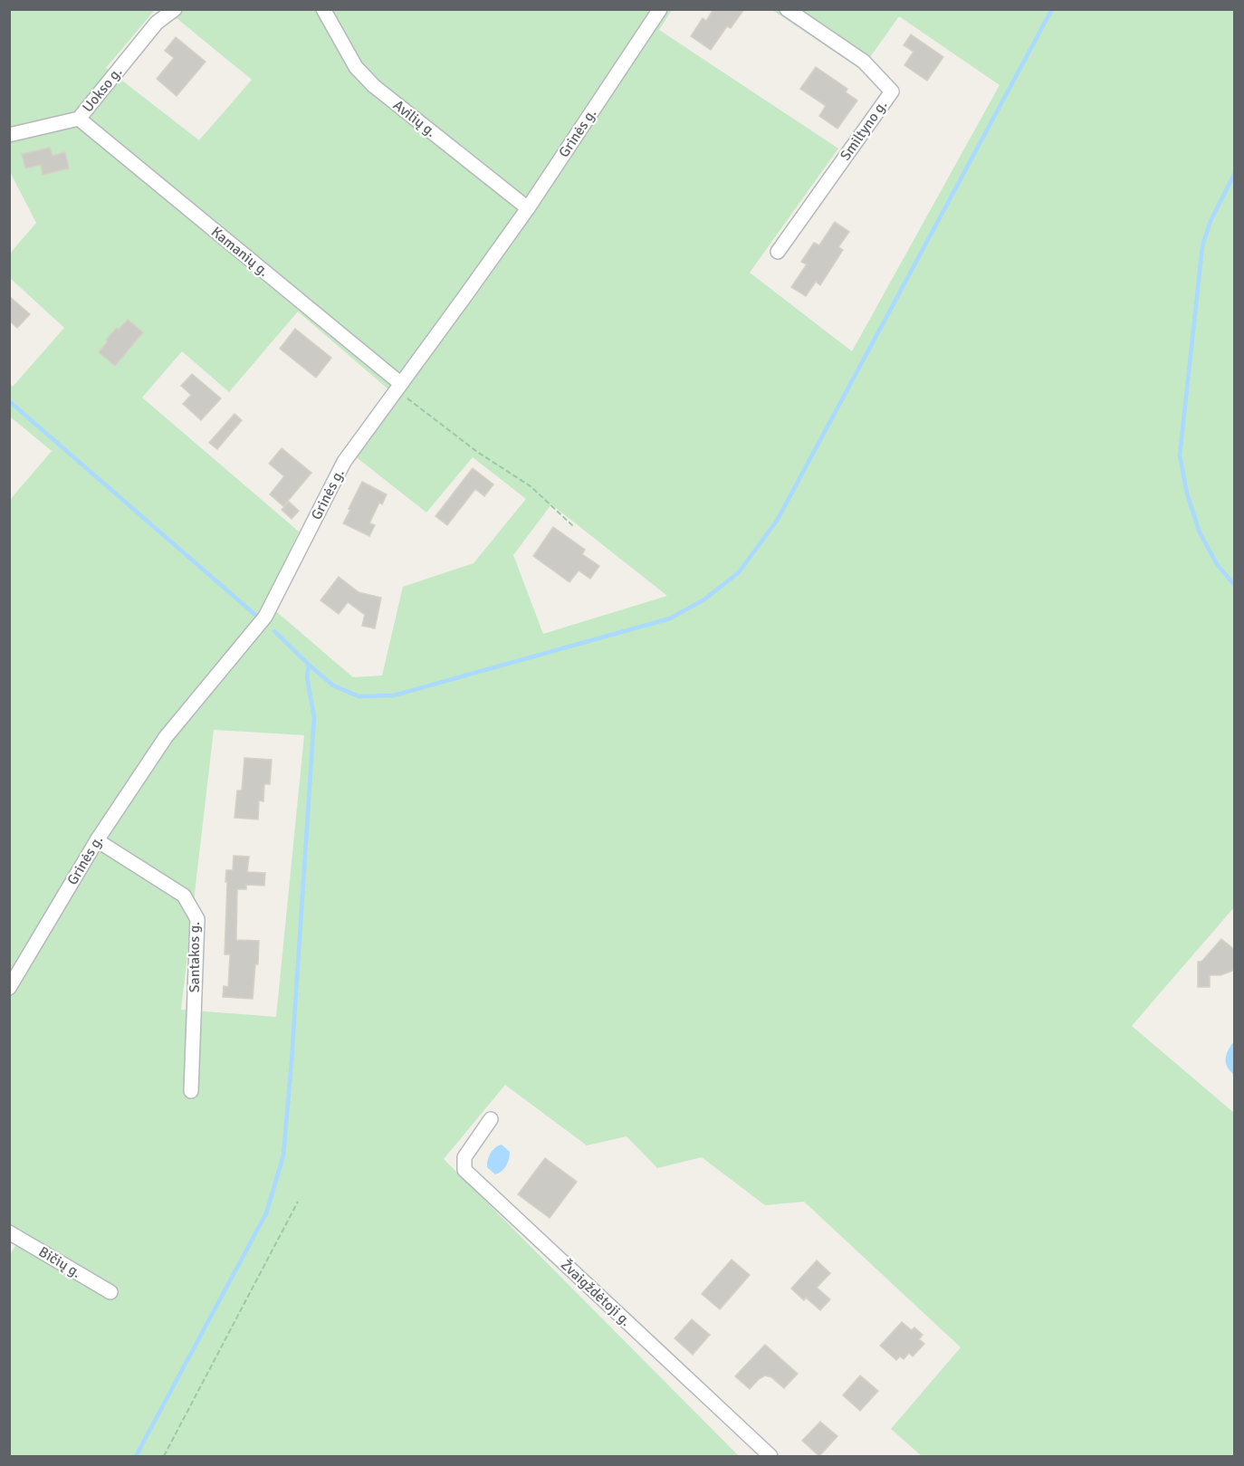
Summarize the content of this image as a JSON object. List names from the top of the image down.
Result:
{
  "streets": {
    "street": [
      "Uokso g.",
      "Avilių g.",
      "Smiltyno g.",
      "Grinės g.",
      "Kamanių g.",
      "Santakos g.",
      "Bičių g.",
      "Žvaigždėtoji g."
    ]
  },
  "crossings": [
    ["Uokso g.", "Kamanių g."],
    ["Avilių g.", "Grinės g."],
    ["Grinės g.", "Kamanių g."],
    ["Grinės g.", "Santakos g."]
  ]
}
